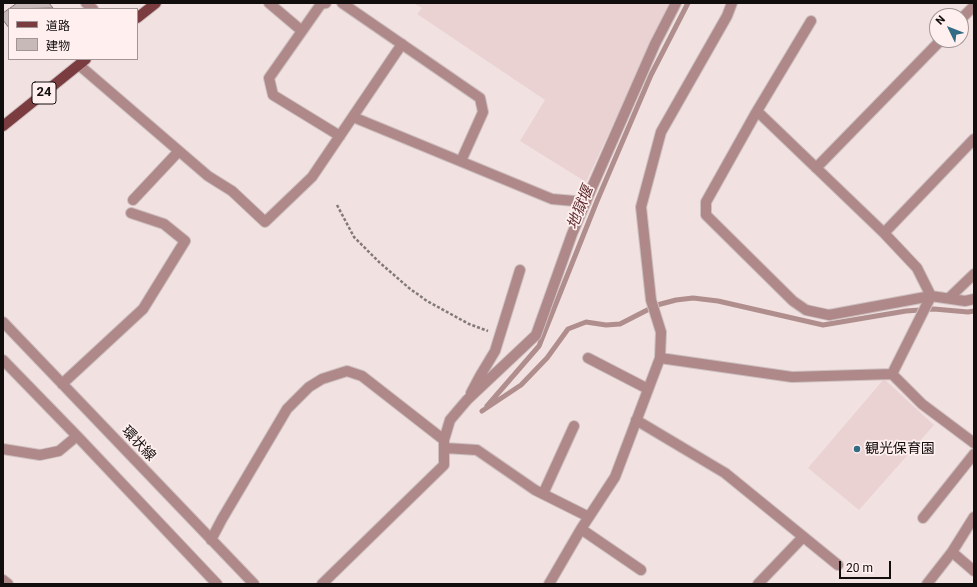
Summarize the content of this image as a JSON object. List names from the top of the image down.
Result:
{
  "streets": {
    "main road": ["24"],
    "street": ["環状線"]
  },
  "water": ["地獄堰"],
  "places": ["観光保育園"],
  "legend": ["道路", "建物"],
  "scale_bar": "20 m",
  "north": "top left"
}
